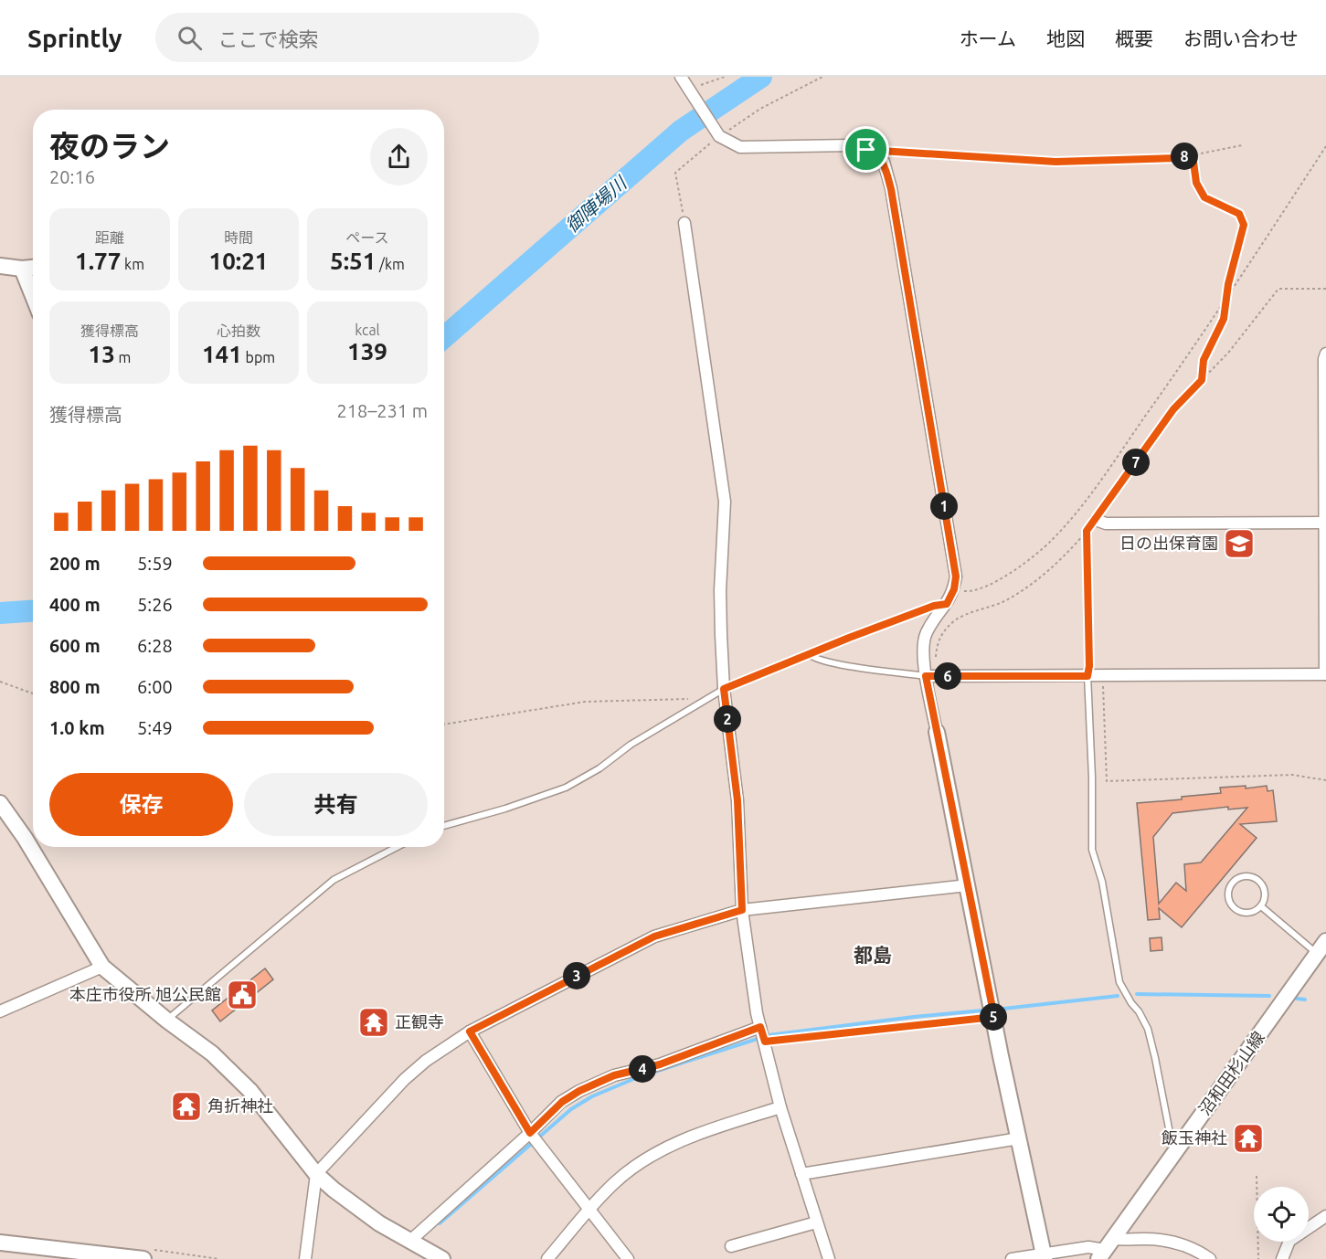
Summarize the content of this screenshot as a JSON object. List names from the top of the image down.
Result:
{
  "streets": {
    "street": ["沼和田杉山線"]
  },
  "districts": ["都島"],
  "water": ["御陣場川"],
  "places": {
    "school or university": ["日の出保育園"],
    "public building": ["本庄市役所 旭公民館"],
    "temple": ["正観寺", "角折神社", "飯玉神社"]
  },
  "page": {
    "header": "Sprintly",
    "search": "ここで検索",
    "nav": [
      "ホーム",
      "地図",
      "概要",
      "お問い合わせ"
    ],
    "heading": ["夜のラン", "20:16"],
    "pins": [
      "8",
      "7",
      "1",
      "6",
      "2",
      "3",
      "5",
      "4"
    ],
    "stats": [
      ["距離", "1.77 km"],
      ["時間", "10:21"],
      ["ペース", "5:51 /km"],
      ["獲得標高", "13 m"],
      ["心拍数", "141 bpm"],
      ["kcal", "139"]
    ],
    "chart": ["獲得標高", "218–231 m"],
    "list": [
      {
        "name": "200 m",
        "note": "5:59"
      },
      {
        "name": "400 m",
        "note": "5:26"
      },
      {
        "name": "600 m",
        "note": "6:28"
      },
      {
        "name": "800 m",
        "note": "6:00"
      },
      {
        "name": "1.0 km",
        "note": "5:49"
      }
    ],
    "buttons": ["保存", "共有"]
  }
}
